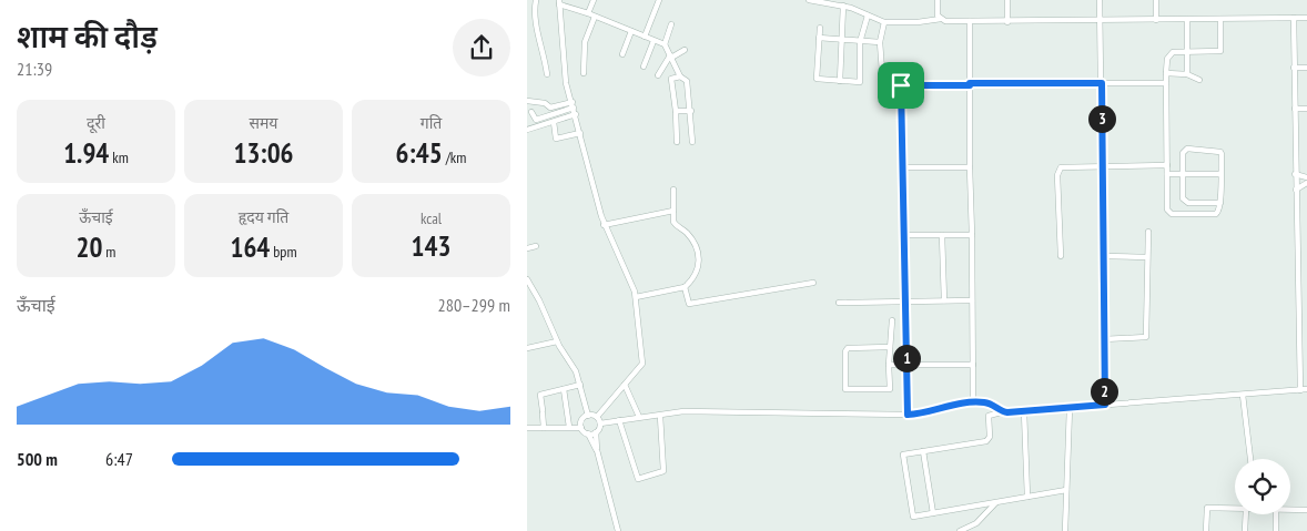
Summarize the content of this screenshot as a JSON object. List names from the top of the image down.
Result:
{
  "page": {
    "heading": ["शाम की दौड़", "21:39"],
    "stats": [
      ["दूरी", "1.94 km"],
      ["समय", "13:06"],
      ["गति", "6:45 /km"],
      ["ऊँचाई", "20 m"],
      ["हृदय गति", "164 bpm"],
      ["kcal", "143"]
    ],
    "pins": ["3", "1", "2"],
    "chart": ["ऊँचाई", "280–299 m"],
    "list": [
      {
        "name": "500 m",
        "note": "6:47"
      }
    ]
  }
}
